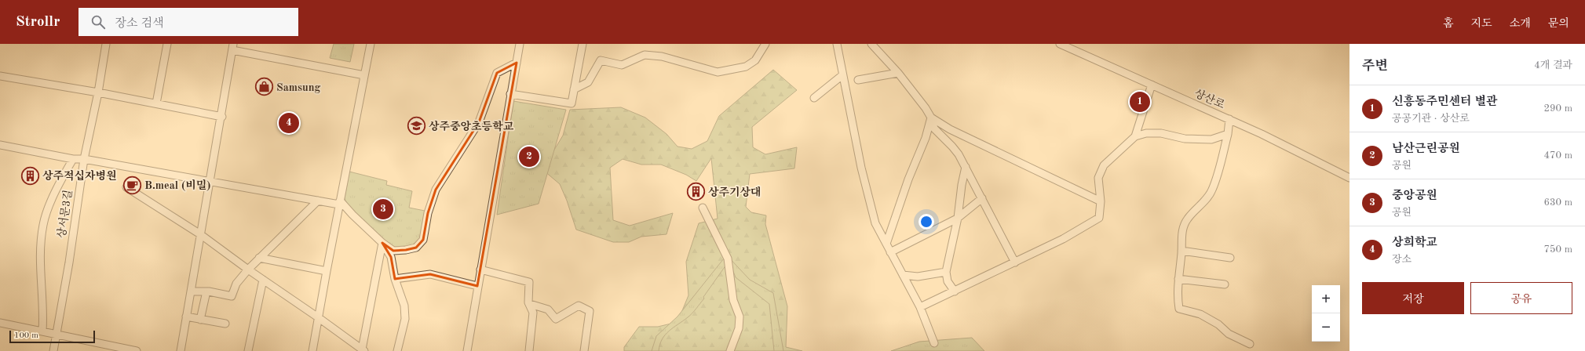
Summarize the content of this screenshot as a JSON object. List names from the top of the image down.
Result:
{
  "streets": {
    "street": ["상산로", "상서문3길"]
  },
  "places": {
    "shop": ["Samsung"],
    "school or university": ["상주중앙초등학교"],
    "building": ["상주적십자병원", "상주기상대"],
    "cafe": ["B.meal (비밀)"]
  },
  "scale_bar": "100 m",
  "page": {
    "header": "Strollr",
    "search": "장소 검색",
    "nav": [
      "홈",
      "지도",
      "소개",
      "문의"
    ],
    "heading": ["주변", "4개 결과"],
    "list": [
      {
        "mark": "1",
        "name": "신흥동주민센터 별관",
        "note": "공공기관 · 상산로",
        "value": "290 m"
      },
      {
        "mark": "2",
        "name": "남산근린공원",
        "note": "공원",
        "value": "470 m"
      },
      {
        "mark": "3",
        "name": "중앙공원",
        "note": "공원",
        "value": "630 m"
      },
      {
        "mark": "4",
        "name": "상희학교",
        "note": "장소",
        "value": "750 m"
      }
    ],
    "pins": [
      "1",
      "4",
      "2",
      "3"
    ],
    "buttons": ["저장", "공유"],
    "map_buttons": ["+", "−"],
    "scale": "100 m"
  }
}
